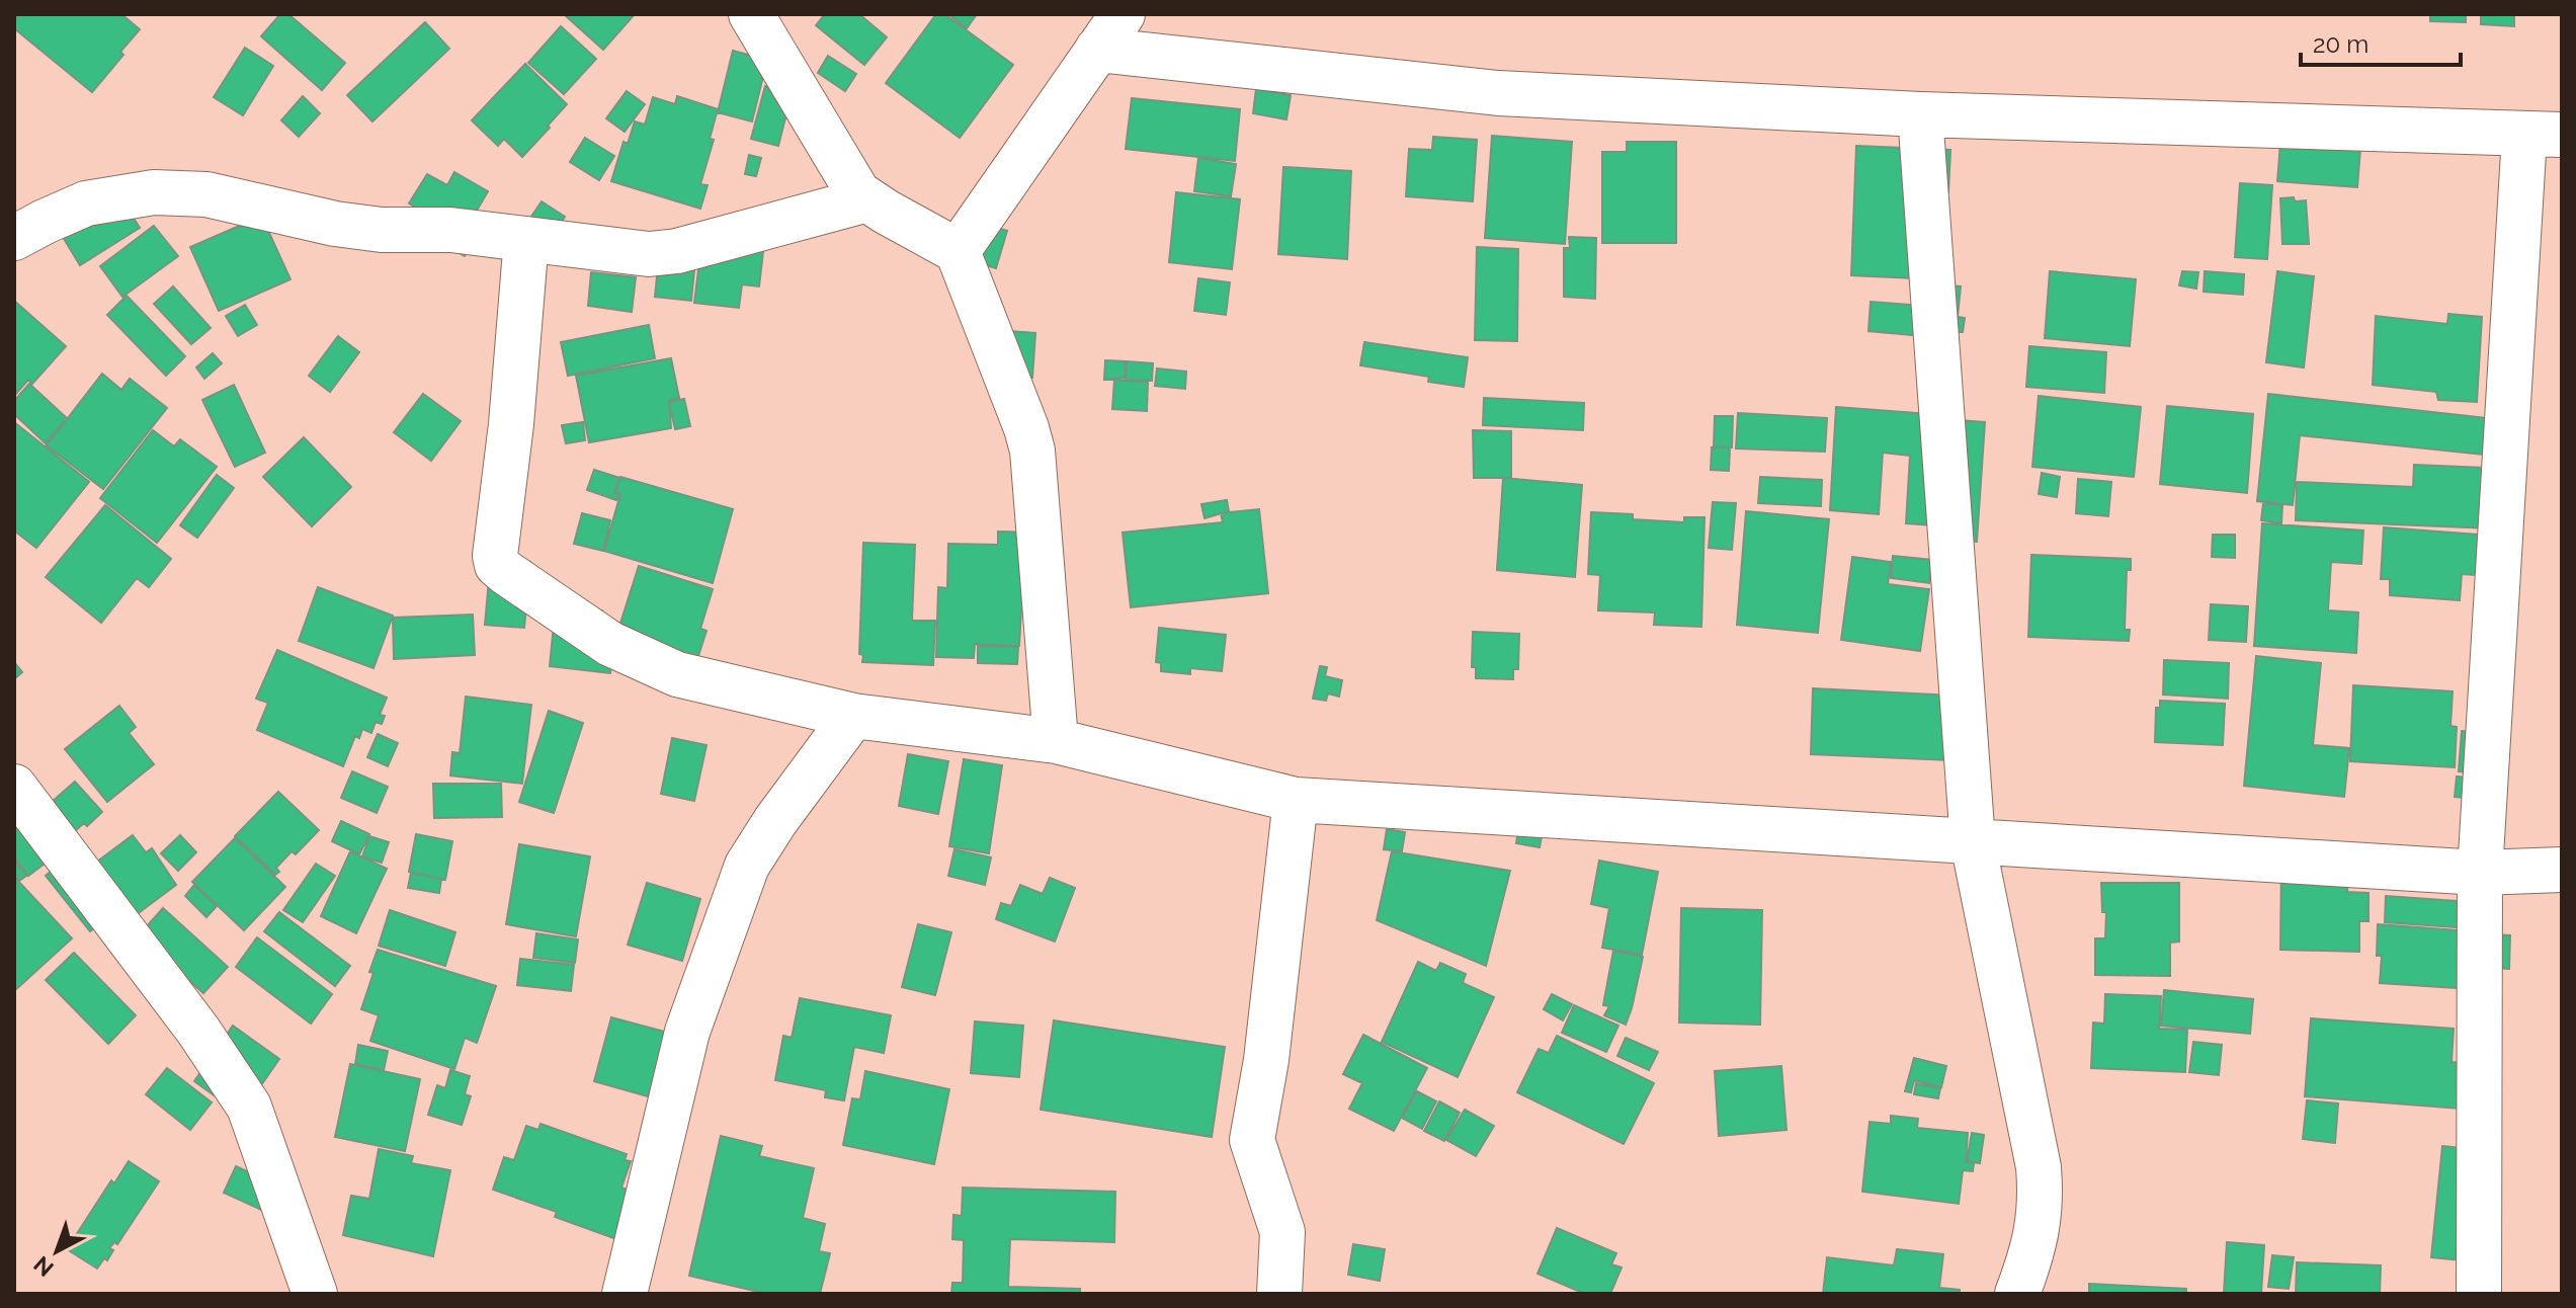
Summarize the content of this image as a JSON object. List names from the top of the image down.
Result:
{
  "scale_bar": "20 m",
  "north": "bottom left"
}
